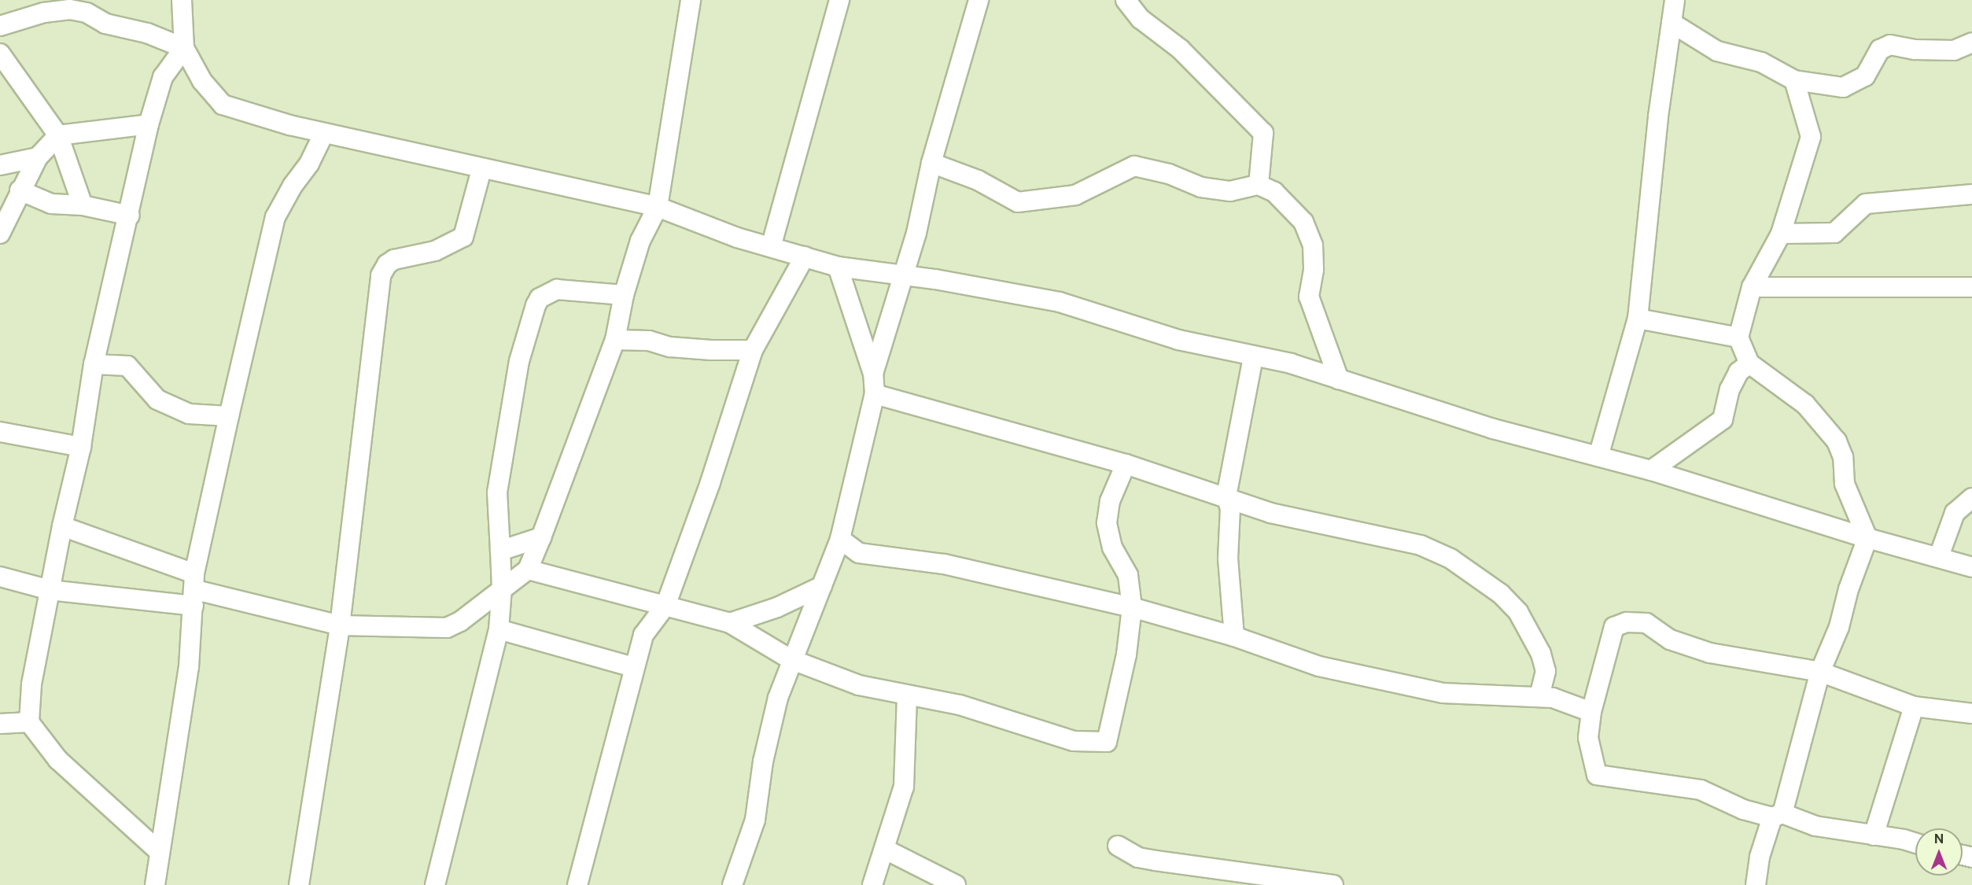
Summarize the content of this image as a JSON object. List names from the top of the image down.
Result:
{
  "north": "top"
}
